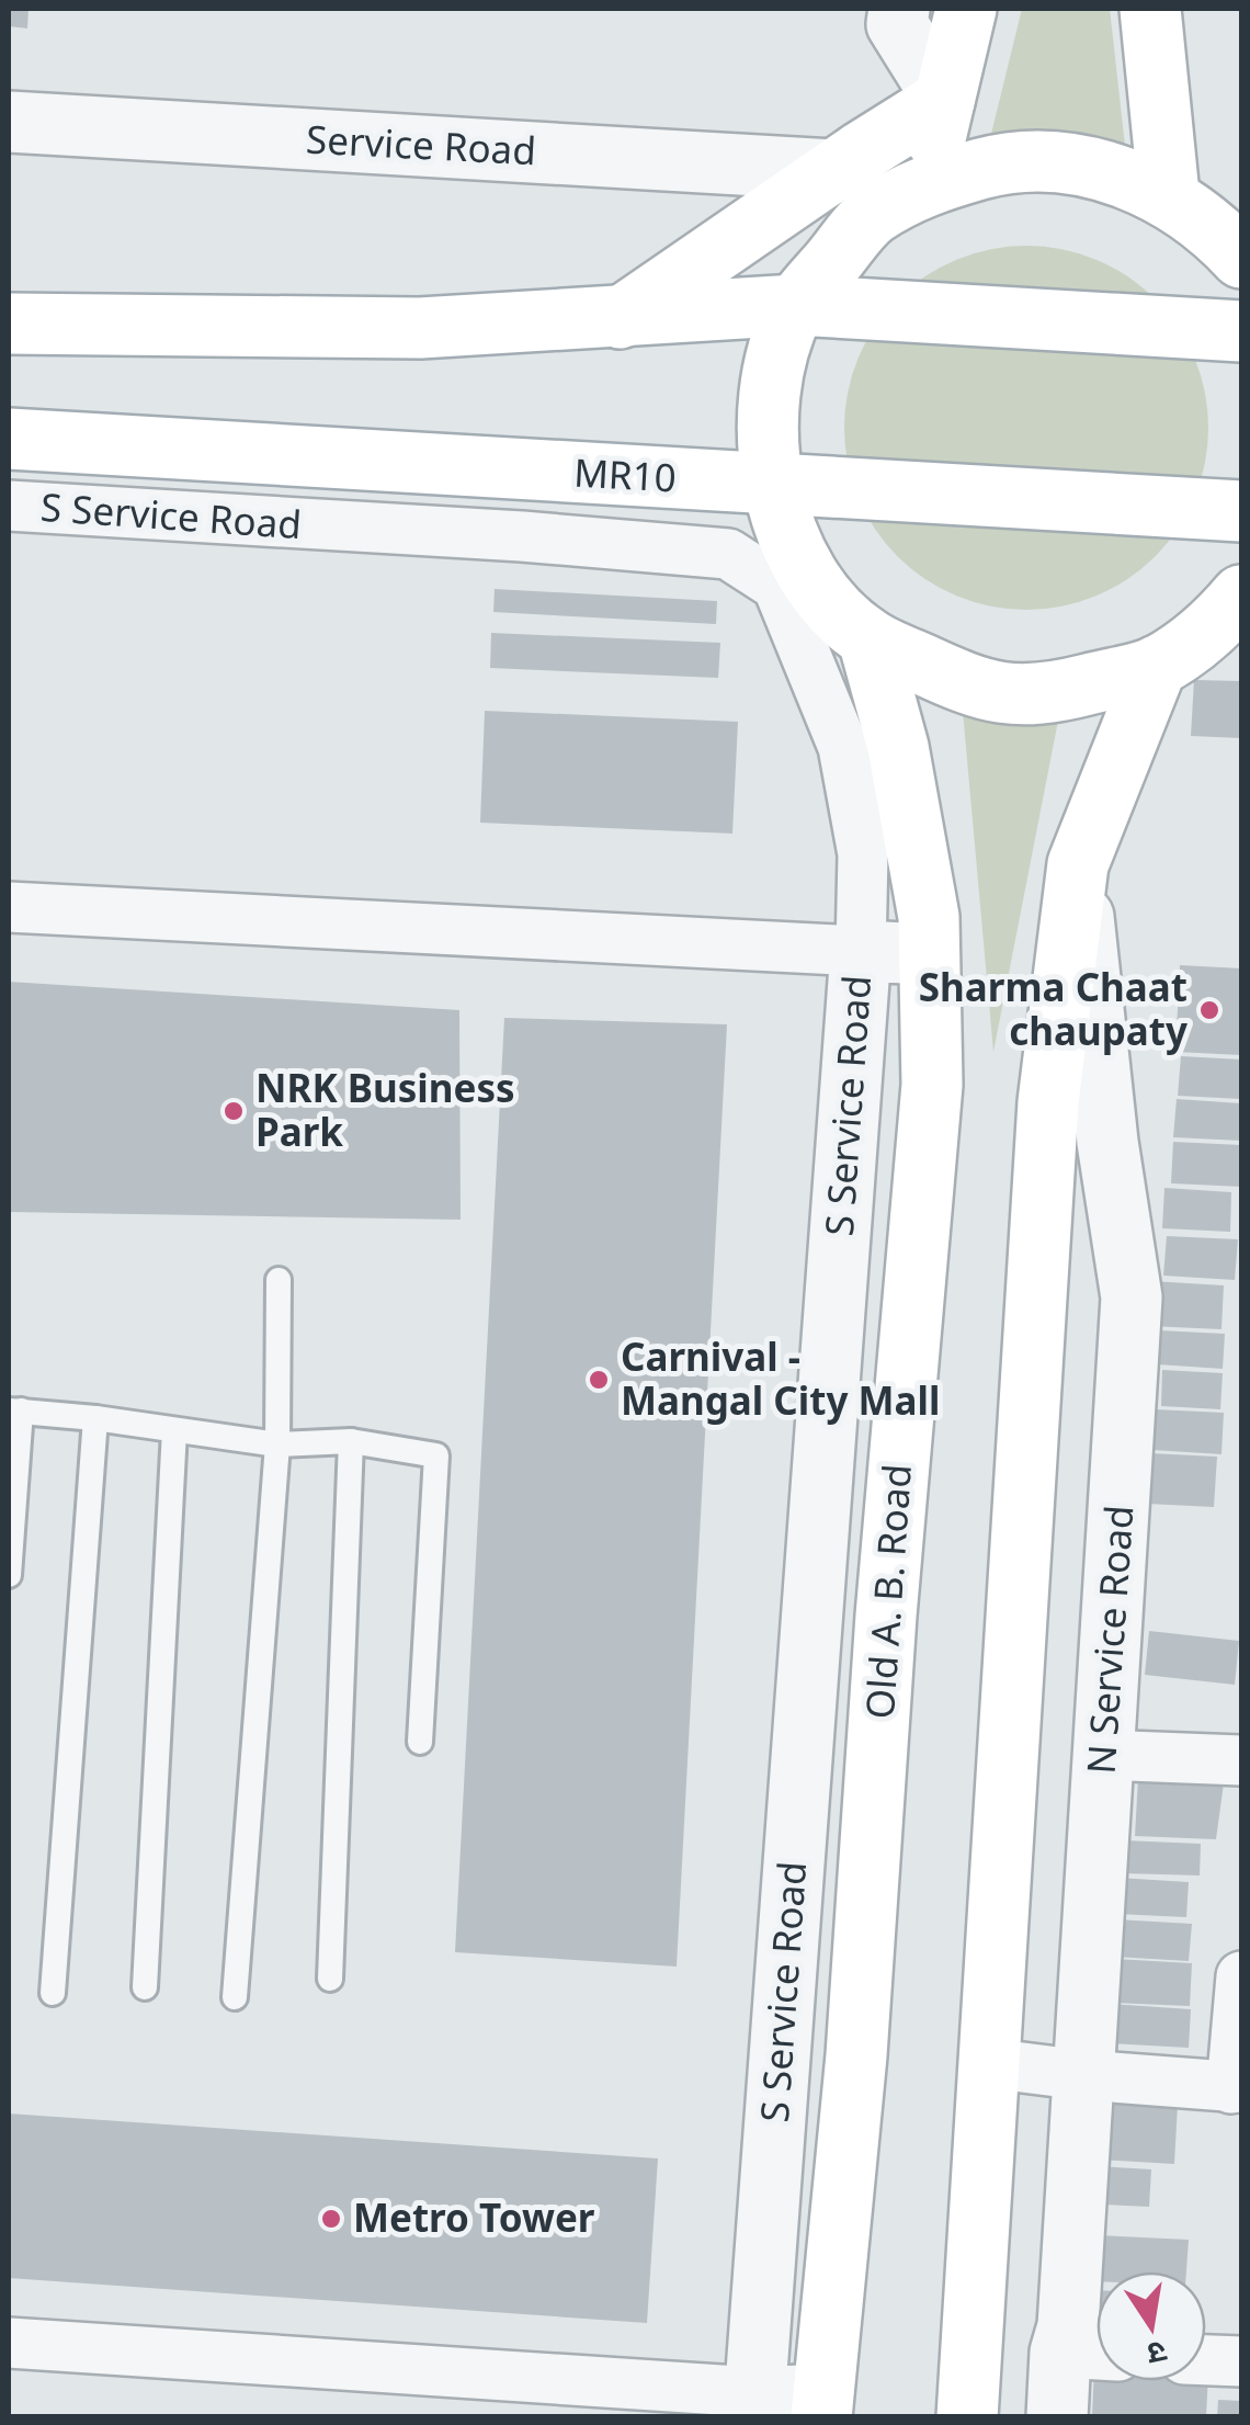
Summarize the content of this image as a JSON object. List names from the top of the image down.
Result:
{
  "streets": {
    "main road": ["MR10", "Old A. B. Road"],
    "street": ["Service Road", "S Service Road", "N Service Road"]
  },
  "places": [
    "Sharma Chaat chaupaty",
    "NRK Business Park",
    "Carnival - Mangal City Mall",
    "Metro Tower"
  ],
  "north": "bottom"
}
